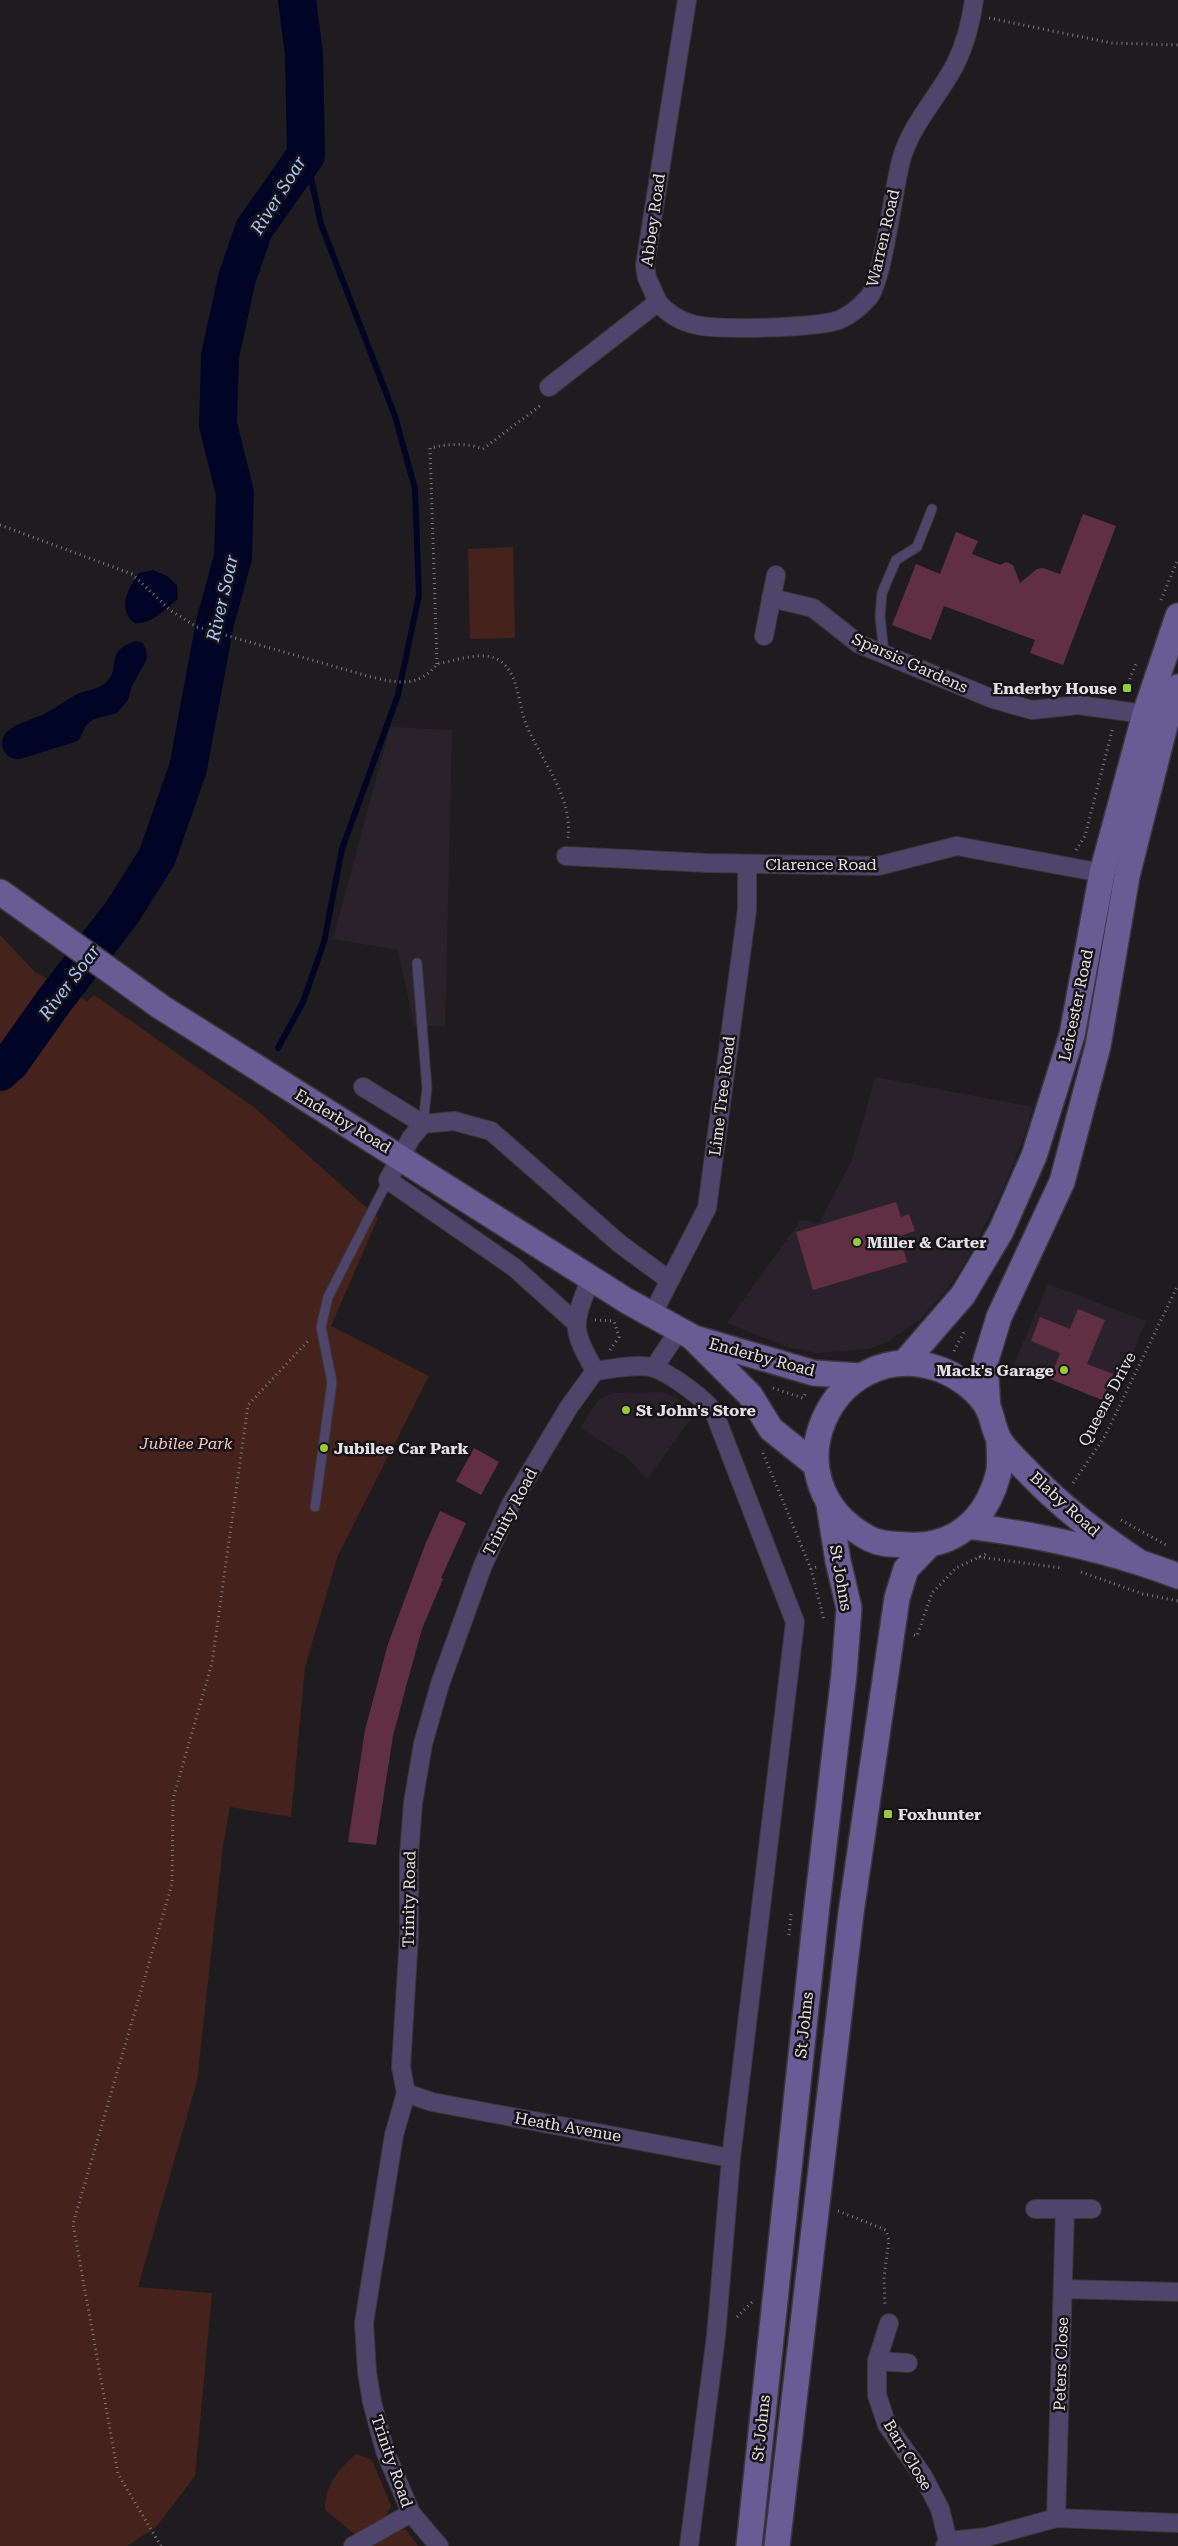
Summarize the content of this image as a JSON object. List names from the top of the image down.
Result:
{
  "streets": {
    "main road": [
      "Leicester Road",
      "Enderby Road",
      "Blaby Road",
      "St Johns"
    ],
    "street": [
      "Abbey Road",
      "Warren Road",
      "Sparsis Gardens",
      "Clarence Road",
      "Lime Tree Road",
      "Trinity Road",
      "Heath Avenue",
      "Peters Close",
      "Barr Close"
    ],
    "path": ["Queens Drive"]
  },
  "crossings": [
    ["Abbey Road", "Warren Road"],
    ["Sparsis Gardens", "Leicester Road"],
    ["Clarence Road", "Leicester Road"],
    ["Clarence Road", "Lime Tree Road"],
    ["Lime Tree Road", "Enderby Road"],
    ["Trinity Road", "Heath Avenue"]
  ],
  "water": ["River Soar"],
  "parks": ["Jubilee Park"],
  "places": {
    "transit": ["Enderby House", "Foxhunter"],
    "other": [
      "Miller & Carter",
      "Mack's Garage",
      "St John's Store",
      "Jubilee Car Park"
    ]
  }
}
